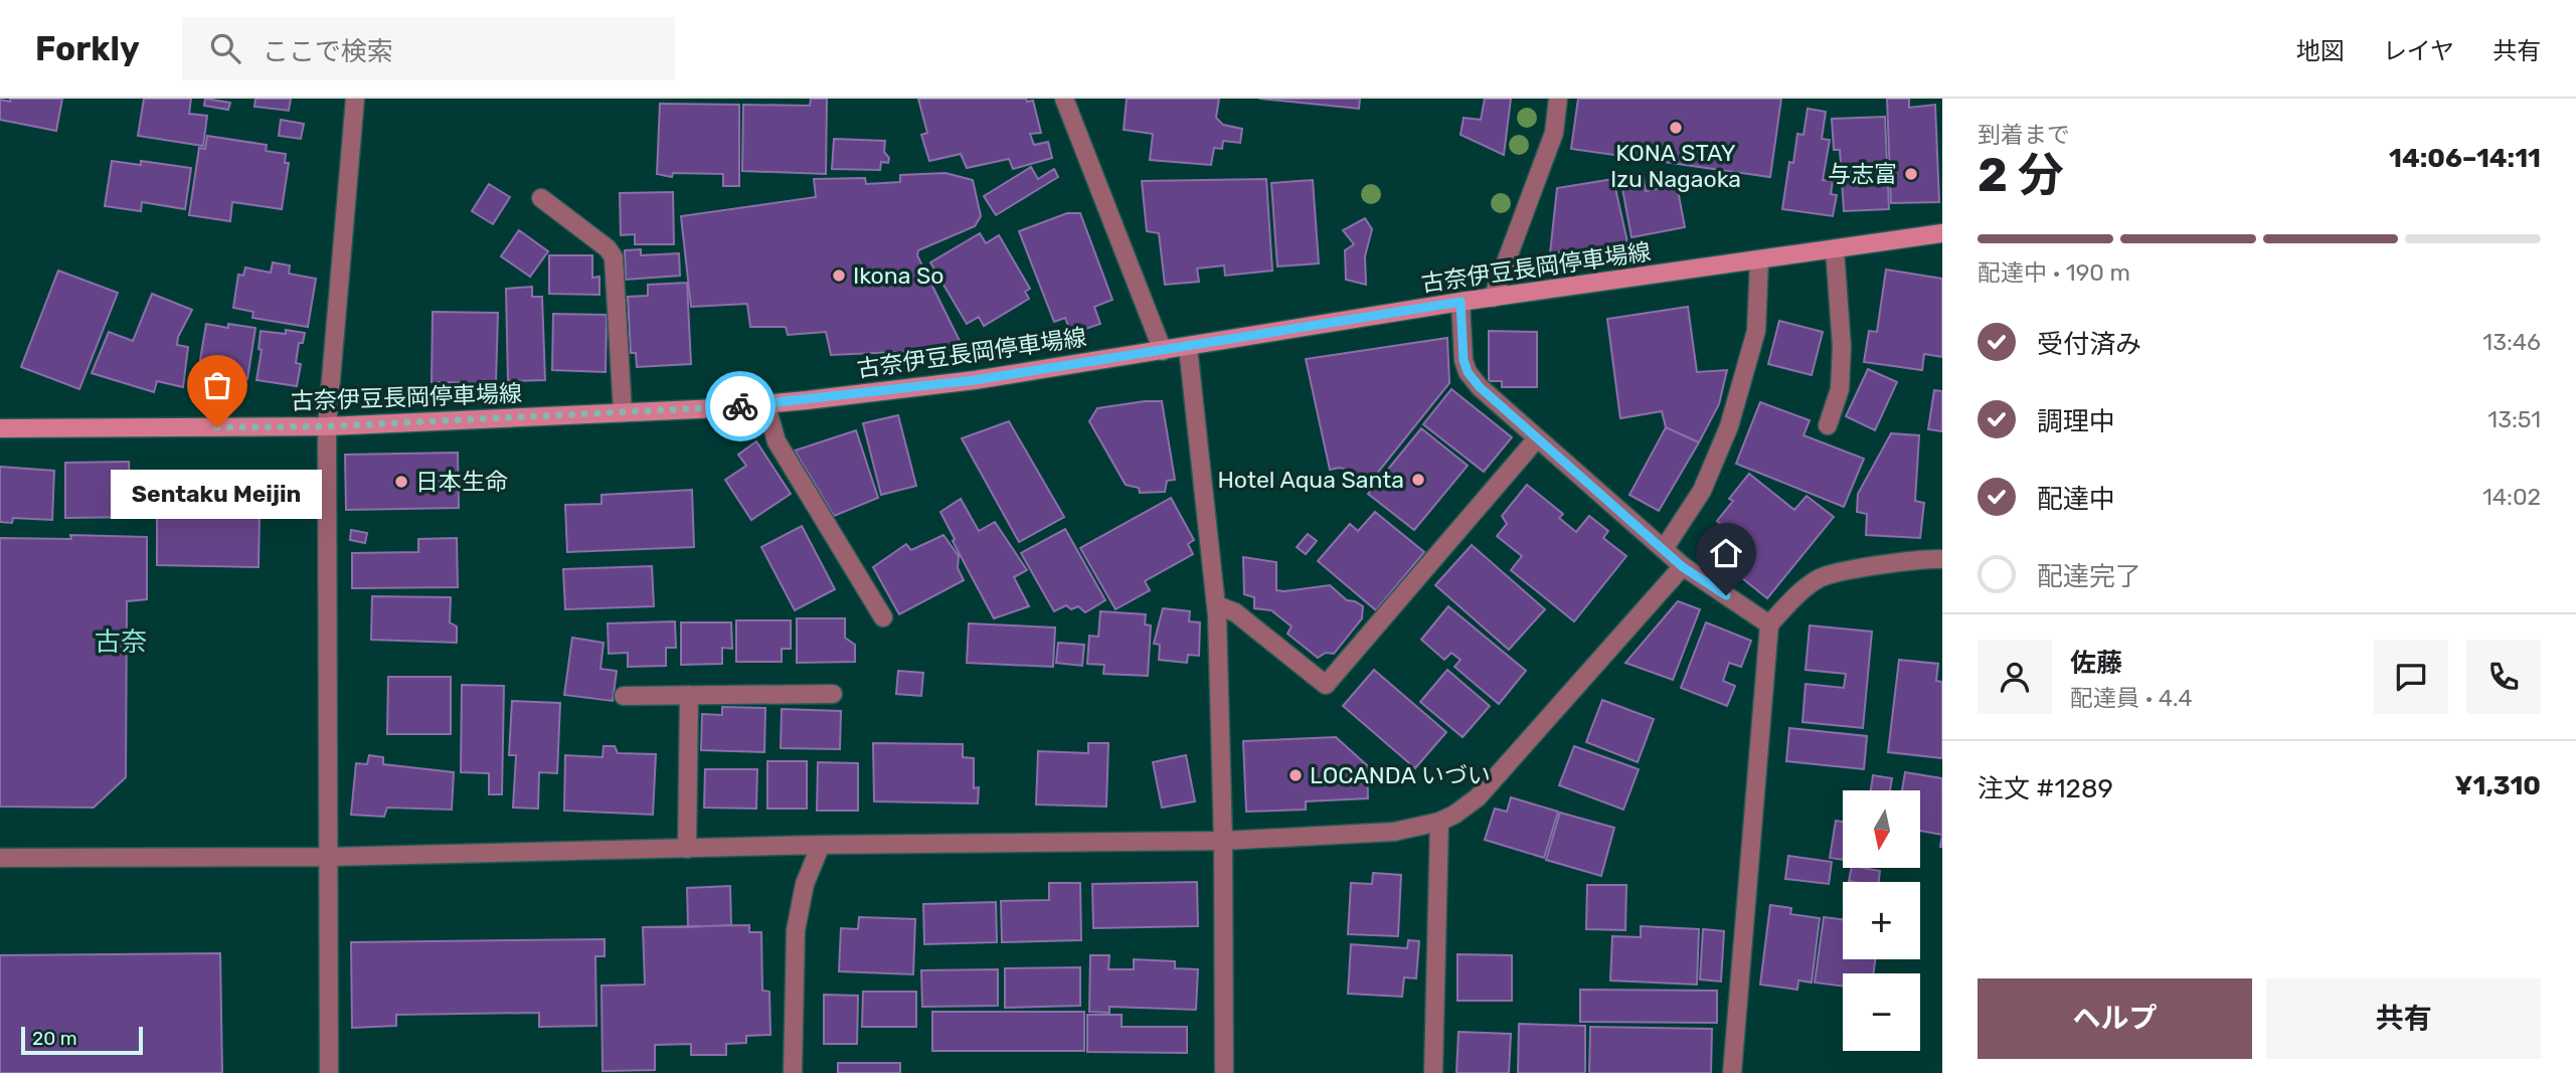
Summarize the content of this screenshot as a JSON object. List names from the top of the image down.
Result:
{
  "streets": {
    "main road": ["古奈伊豆長岡停車場線"]
  },
  "districts": ["古奈"],
  "places": [
    "KONA STAY Izu Nagaoka",
    "与志富",
    "Ikona So",
    "Sentaku Meijin",
    "Hotel Aqua Santa",
    "日本生命",
    "LOCANDA いづい"
  ],
  "scale_bar": "20 m",
  "north": "bottom",
  "page": {
    "header": "Forkly",
    "search": "ここで検索",
    "nav": ["地図", "レイヤ", "共有"],
    "heading": ["2 分", "到着まで", "14:06–14:11"],
    "panel": [
      "佐藤",
      "配達員 · 4.4",
      "注文 #1289",
      "¥1,310"
    ],
    "bar": "配達中 · 190 m",
    "list": [
      ["受付済み", "13:46"],
      ["調理中", "13:51"],
      ["配達中", "14:02"],
      "配達完了"
    ],
    "bubble": "Sentaku Meijin",
    "map_buttons": ["+", "−"],
    "buttons": ["ヘルプ", "共有"],
    "scale": "20 m"
  }
}
